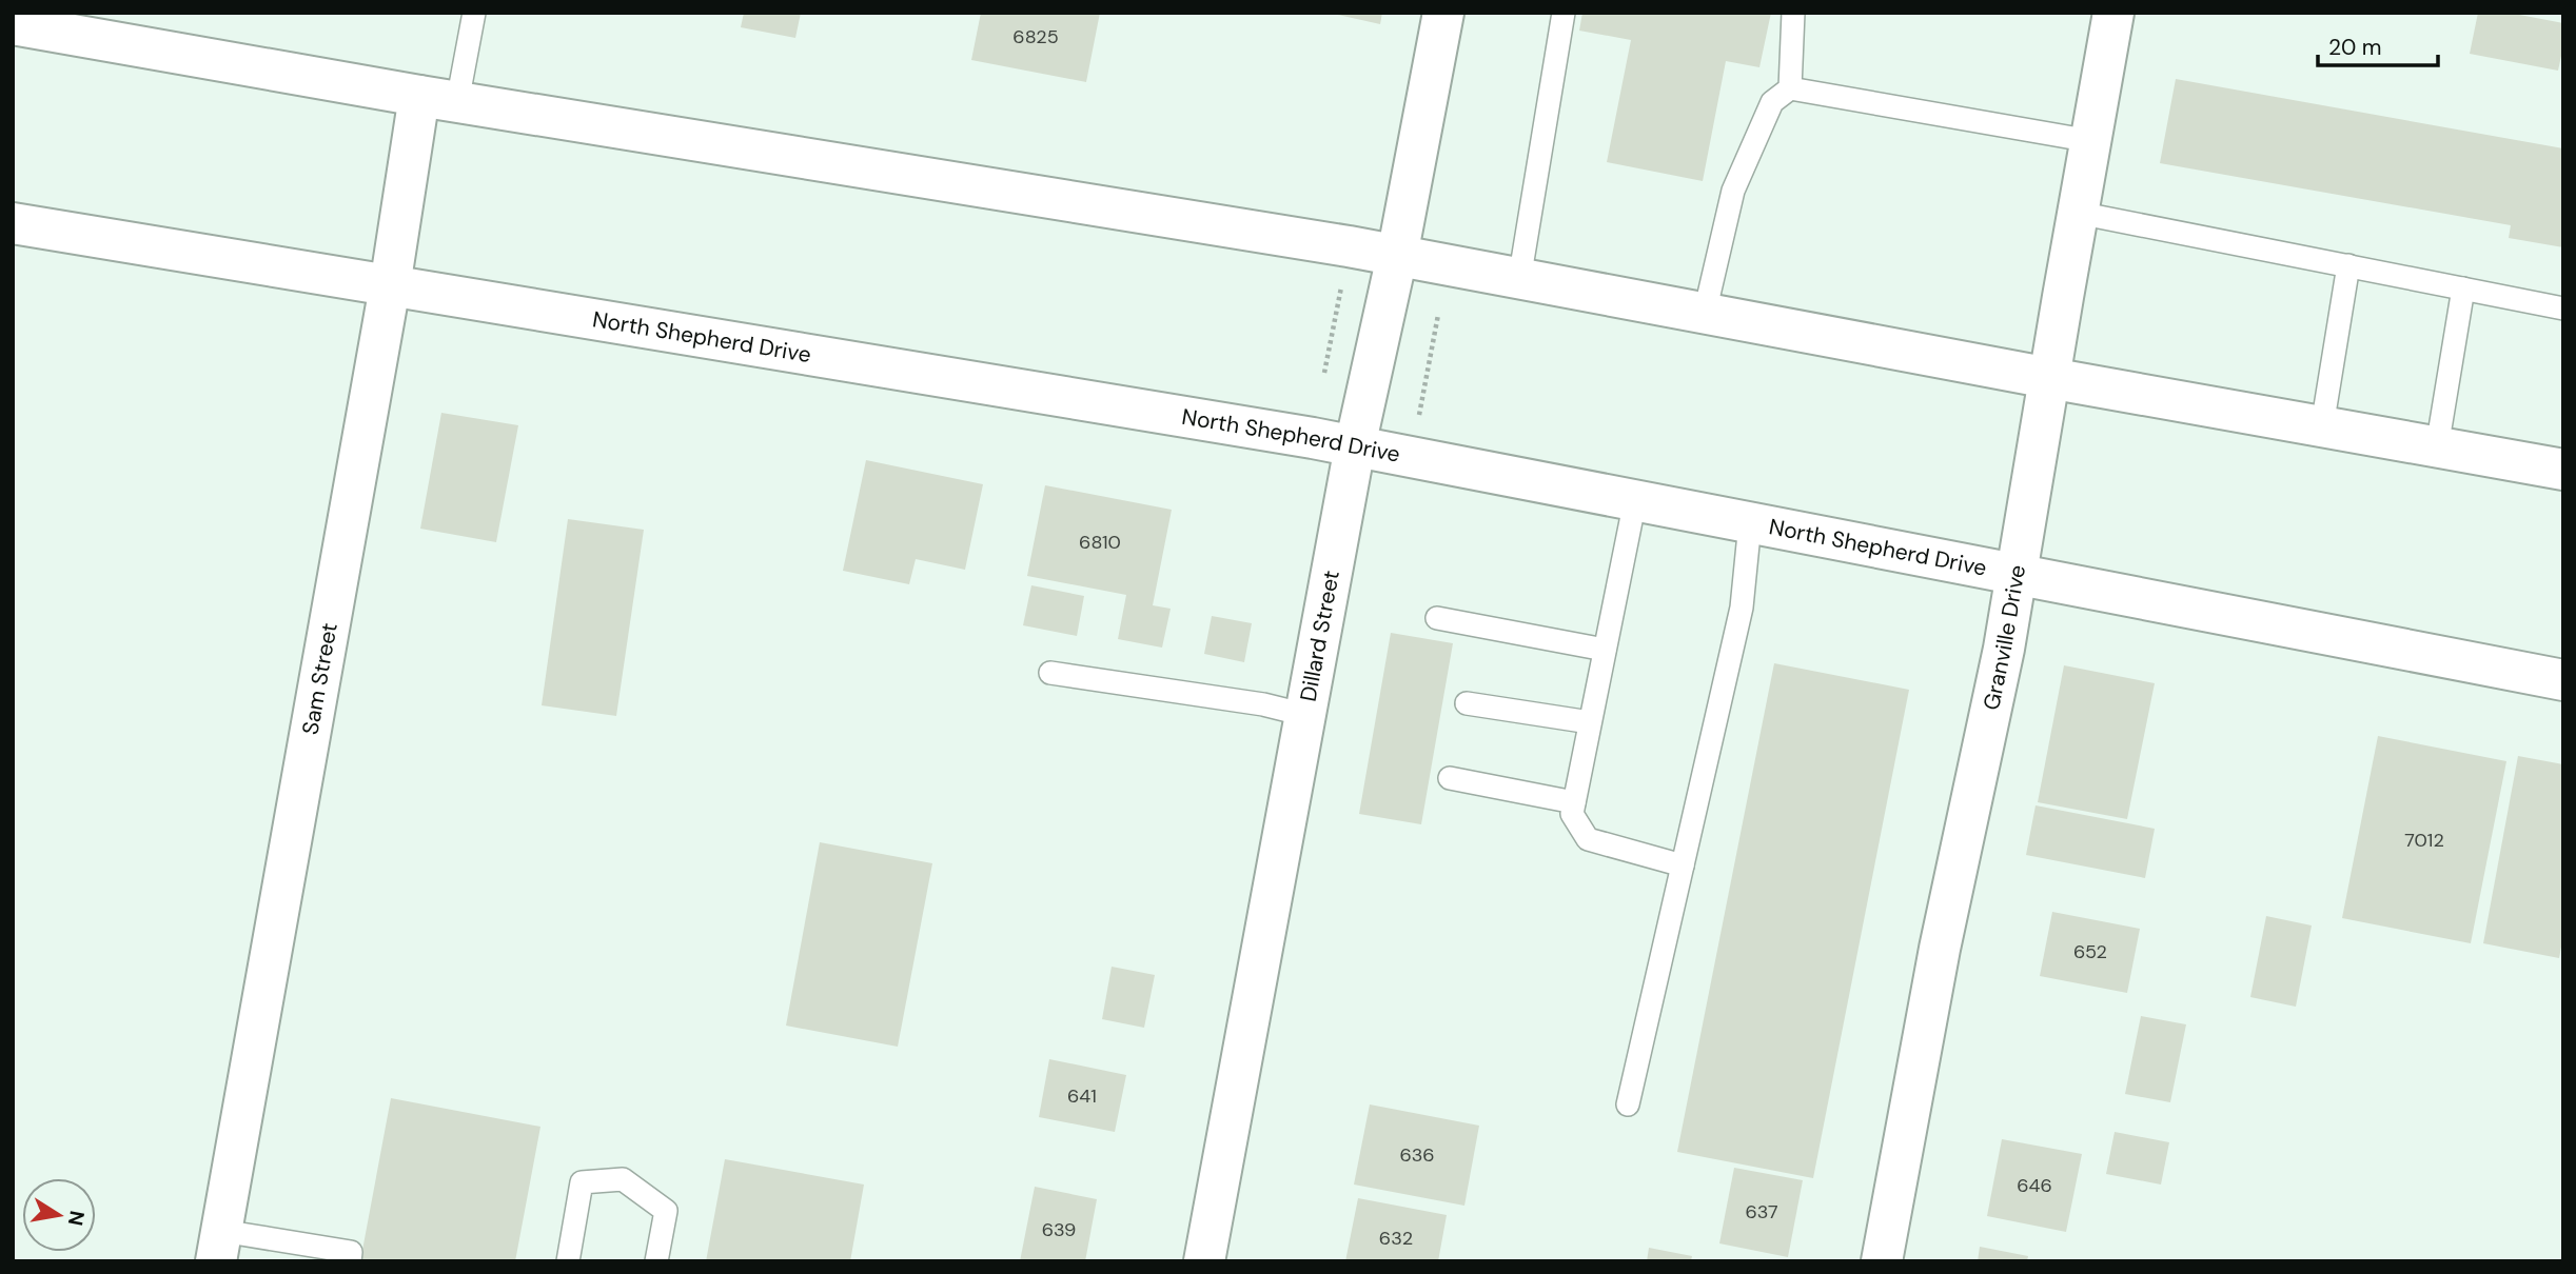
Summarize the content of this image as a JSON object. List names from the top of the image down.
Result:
{
  "streets": {
    "main road": [
      "North Shepherd Drive",
      "Dillard Street",
      "Granville Drive",
      "Sam Street"
    ]
  },
  "crossings": [
    ["North Shepherd Drive", "Dillard Street"],
    ["North Shepherd Drive", "Granville Drive"],
    ["North Shepherd Drive", "Sam Street"]
  ],
  "house_numbers": [
    "6825",
    "6810",
    "7012",
    "652",
    "641",
    "636",
    "646",
    "637",
    "639",
    "632"
  ],
  "scale_bar": "20 m",
  "north": "right"
}
